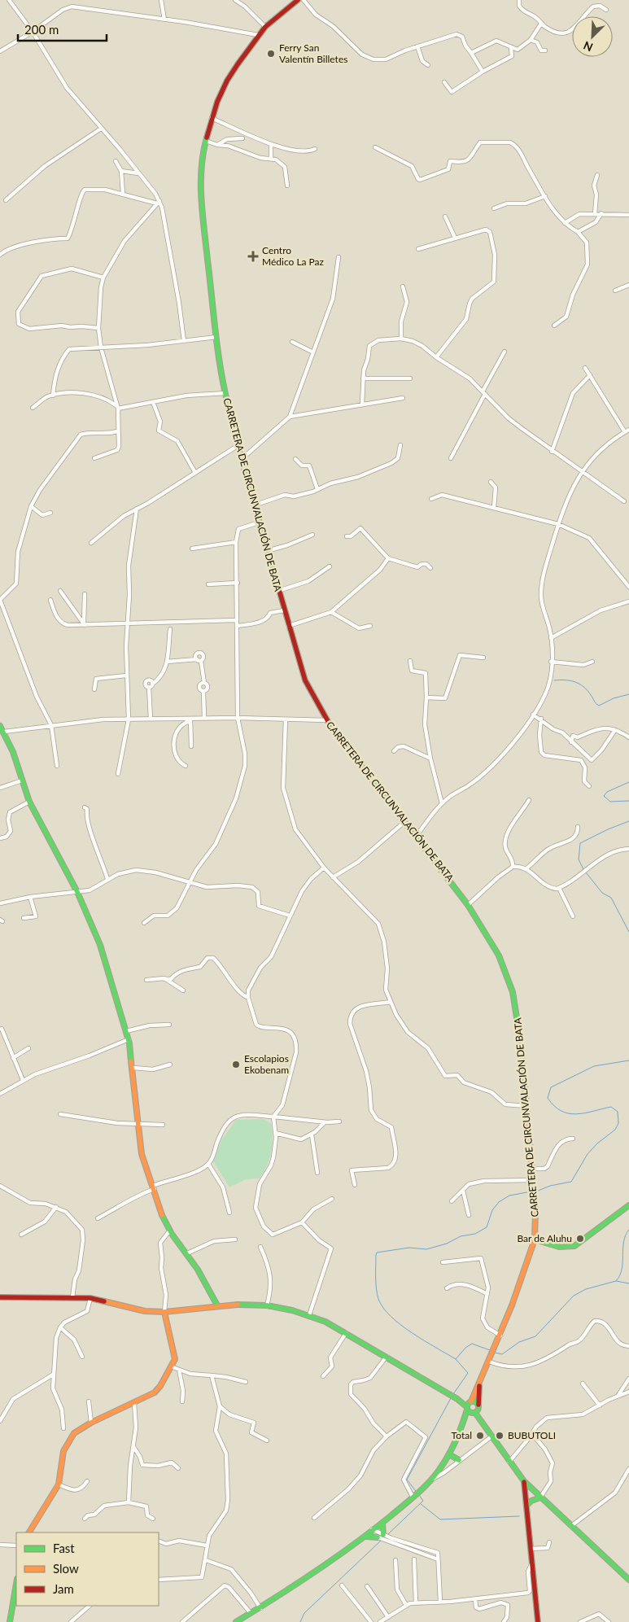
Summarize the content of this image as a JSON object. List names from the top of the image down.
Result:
{
  "streets": {
    "main road": ["CARRETERA DE CIRCUNVALACIÓN DE BATA"]
  },
  "places": {
    "other": [
      "Ferry San Valentín Billetes",
      "Escolapios Ekobenam",
      "Bar de Aluhu",
      "Total",
      "BUBUTOLI"
    ],
    "health": ["Centro Médico La Paz"]
  },
  "legend": ["Fast", "Slow", "Jam"],
  "scale_bar": "200 m",
  "north": "bottom left"
}
